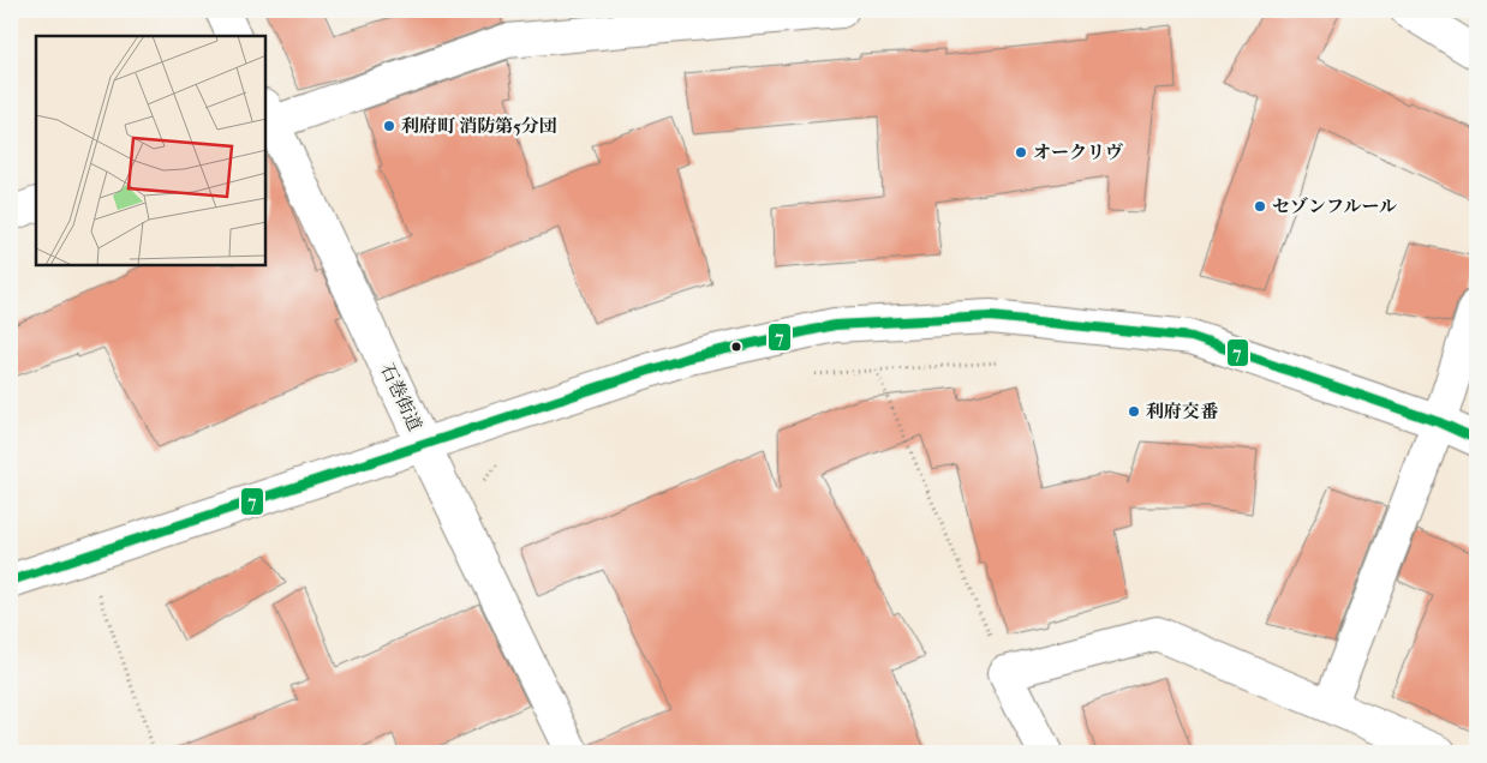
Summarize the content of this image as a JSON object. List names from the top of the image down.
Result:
{
  "streets": {
    "street": ["石巻街道"]
  },
  "places": [
    "利府町 消防第5分団",
    "オークリヴ",
    "セゾンフルール",
    "利府交番"
  ],
  "lines": ["transit line 7"]
}
